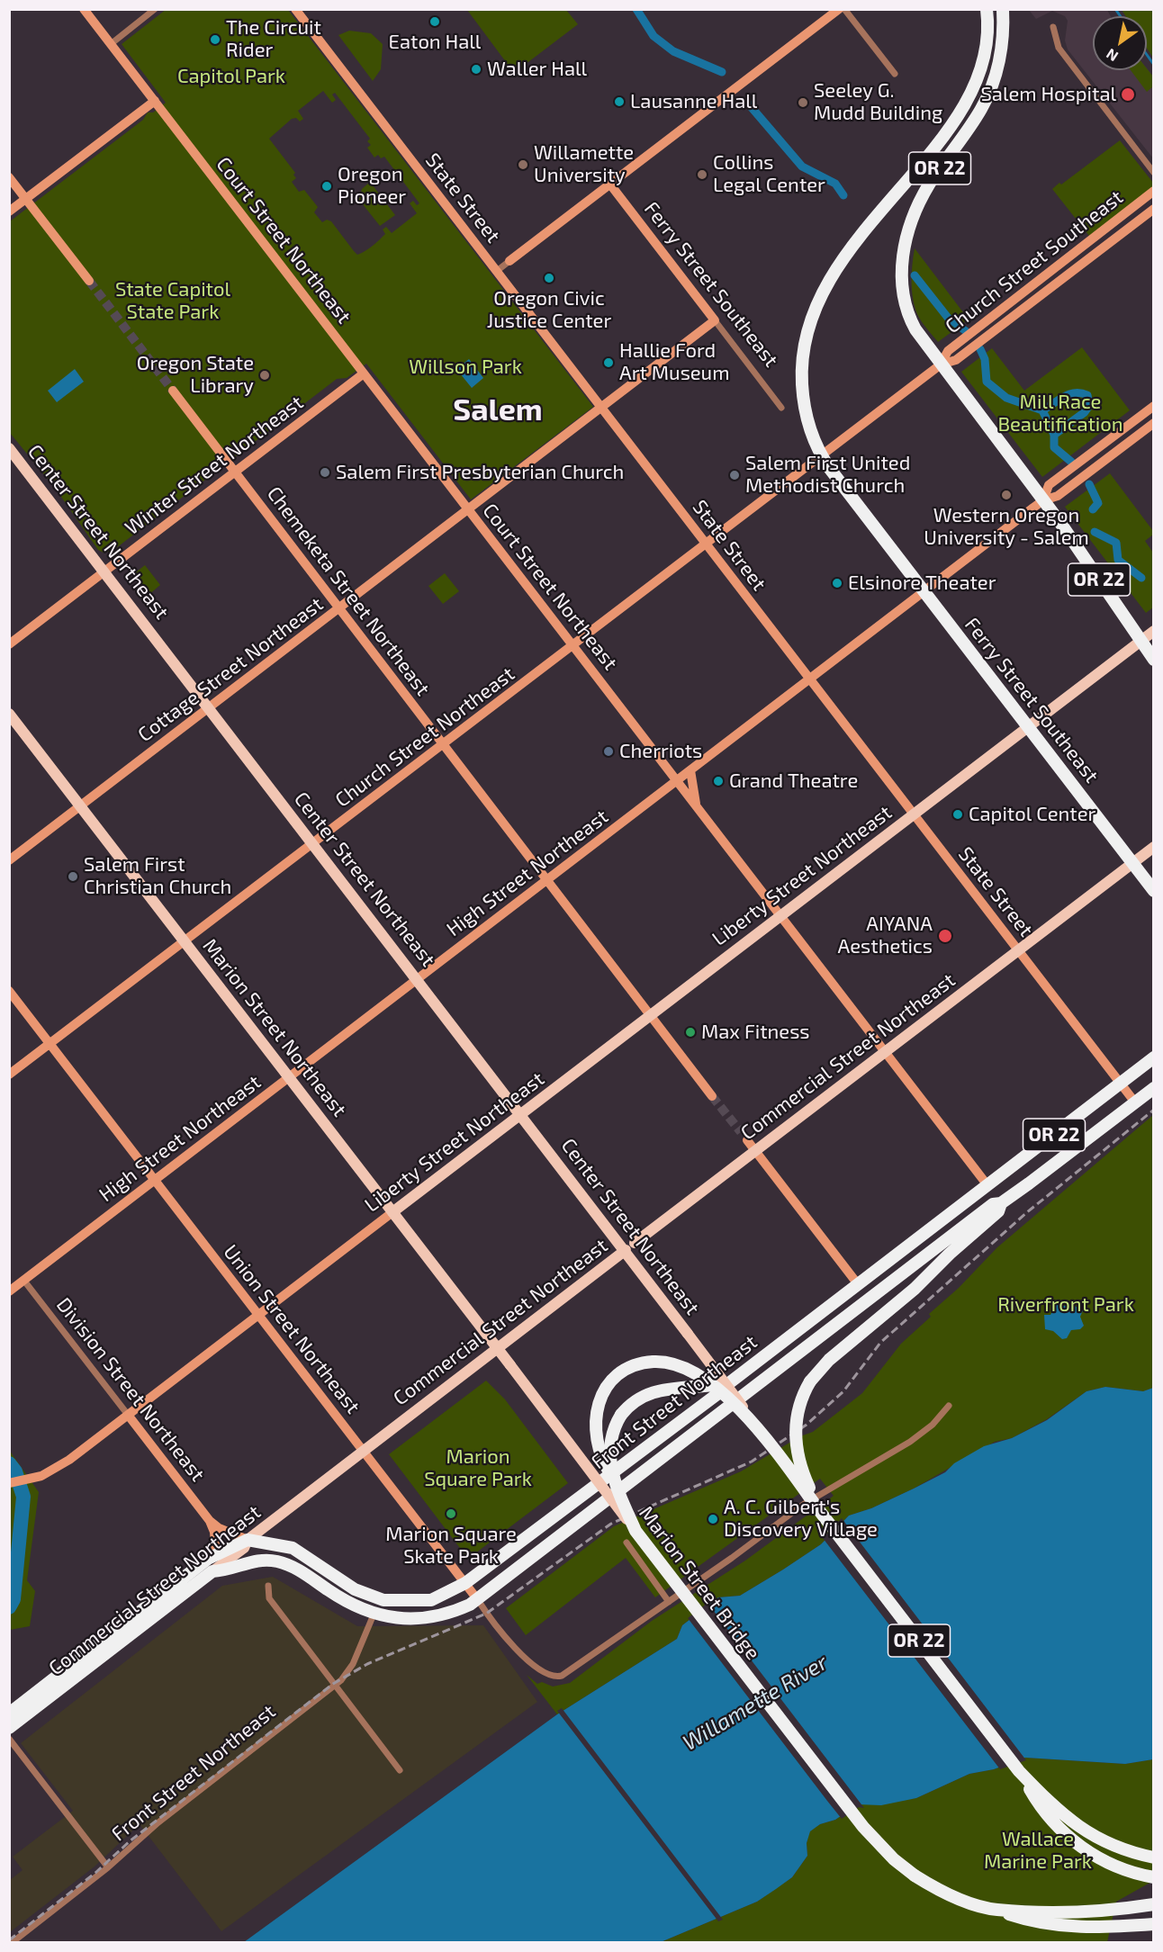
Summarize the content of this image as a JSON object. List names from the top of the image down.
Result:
{
  "streets": {
    "highway": [
      "OR 22",
      "Ferry Street Southeast",
      "Commercial Street Northeast",
      "Front Street Northeast",
      "Marion Street Bridge"
    ],
    "main road": ["Center Street Northeast", "Liberty Street Northeast", "Marion Street Northeast"],
    "street": [
      "State Street",
      "Court Street Northeast",
      "Church Street Southeast",
      "Winter Street Northeast",
      "Chemeketa Street Northeast",
      "Cottage Street Northeast",
      "Church Street Northeast",
      "High Street Northeast",
      "Union Street Northeast",
      "Division Street Northeast"
    ]
  },
  "crossings": [
    ["OR 22", "State Street"],
    ["OR 22", "Church Street Southeast"],
    ["OR 22", "Ferry Street Southeast"],
    ["OR 22", "High Street Northeast"],
    ["OR 22", "Liberty Street Northeast"],
    ["OR 22", "Front Street Northeast"],
    ["State Street", "Church Street Southeast"],
    ["State Street", "Cottage Street Northeast"],
    ["State Street", "Church Street Northeast"],
    ["State Street", "High Street Northeast"],
    ["State Street", "Liberty Street Northeast"],
    ["State Street", "Commercial Street Northeast"],
    ["State Street", "Front Street Northeast"],
    ["Court Street Northeast", "Winter Street Northeast"],
    ["Court Street Northeast", "Cottage Street Northeast"],
    ["Court Street Northeast", "Church Street Northeast"],
    ["Court Street Northeast", "High Street Northeast"],
    ["Court Street Northeast", "Liberty Street Northeast"],
    ["Court Street Northeast", "Commercial Street Northeast"],
    ["Court Street Northeast", "Front Street Northeast"],
    ["Church Street Southeast", "Ferry Street Southeast"],
    ["Church Street Southeast", "Church Street Northeast"],
    ["Ferry Street Southeast", "Cottage Street Northeast"],
    ["Ferry Street Southeast", "High Street Northeast"],
    ["Ferry Street Southeast", "Liberty Street Northeast"],
    ["Ferry Street Southeast", "Commercial Street Northeast"],
    ["Winter Street Northeast", "Center Street Northeast"],
    ["Winter Street Northeast", "Chemeketa Street Northeast"],
    ["Center Street Northeast", "Cottage Street Northeast"],
    ["Center Street Northeast", "Church Street Northeast"],
    ["Center Street Northeast", "High Street Northeast"],
    ["Center Street Northeast", "Liberty Street Northeast"],
    ["Center Street Northeast", "Commercial Street Northeast"],
    ["Chemeketa Street Northeast", "Cottage Street Northeast"],
    ["Chemeketa Street Northeast", "Church Street Northeast"],
    ["Chemeketa Street Northeast", "High Street Northeast"],
    ["Chemeketa Street Northeast", "Liberty Street Northeast"],
    ["Cottage Street Northeast", "Marion Street Northeast"],
    ["Church Street Northeast", "Marion Street Northeast"],
    ["Church Street Northeast", "Union Street Northeast"],
    ["High Street Northeast", "Marion Street Northeast"],
    ["High Street Northeast", "Union Street Northeast"],
    ["High Street Northeast", "Division Street Northeast"],
    ["Liberty Street Northeast", "Marion Street Northeast"],
    ["Liberty Street Northeast", "Union Street Northeast"],
    ["Liberty Street Northeast", "Division Street Northeast"],
    ["Marion Street Northeast", "Commercial Street Northeast"],
    ["Marion Street Northeast", "Marion Street Bridge"],
    ["Commercial Street Northeast", "Union Street Northeast"],
    ["Commercial Street Northeast", "Front Street Northeast"],
    ["Union Street Northeast", "Front Street Northeast"]
  ],
  "districts": ["Salem"],
  "water": ["Willamette River"],
  "parks": [
    "Capitol Park",
    "State Capitol State Park",
    "Willson Park",
    "Mill Race Beautification",
    "Riverfront Park",
    "Marion Square Park",
    "Wallace Marine Park"
  ],
  "places": [
    "Eaton Hall",
    "The Circuit Rider",
    "Waller Hall",
    "Salem Hospital",
    "Lausanne Hall",
    "Seeley G. Mudd Building",
    "Willamette University",
    "Collins Legal Center",
    "Oregon Pioneer",
    "Oregon Civic Justice Center",
    "Hallie Ford Art Museum",
    "Oregon State Library",
    "Salem First Presbyterian Church",
    "Salem First United Methodist Church",
    "Western Oregon University - Salem",
    "Elsinore Theater",
    "Cherriots",
    "Grand Theatre",
    "Capitol Center",
    "Salem First Christian Church",
    "AIYANA Aesthetics",
    "Max Fitness",
    "Marion Square Skate Park",
    "A. C. Gilbert's Discovery Village"
  ],
  "north": "bottom left"
}
